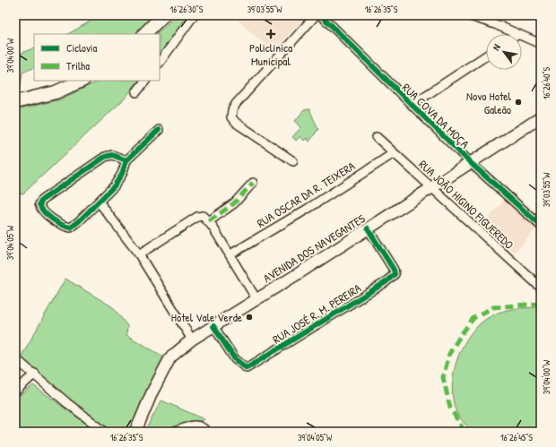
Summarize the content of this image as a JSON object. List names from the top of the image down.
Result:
{
  "streets": {
    "main road": ["AVENIDA DOS NAVEGANTES"],
    "street": [
      "RUA COVA DA MOÇA",
      "RUA OSCAR DA R. TEIXERA",
      "RUA JOÃO HIGINO FIGUEREDO",
      "RUA JOSÉ R. M. PEREIRA"
    ]
  },
  "crossings": [
    ["RUA COVA DA MOÇA", "AVENIDA DOS NAVEGANTES"],
    ["RUA OSCAR DA R. TEIXERA", "RUA JOÃO HIGINO FIGUEREDO"],
    ["RUA JOÃO HIGINO FIGUEREDO", "AVENIDA DOS NAVEGANTES"],
    ["AVENIDA DOS NAVEGANTES", "RUA JOSÉ R. M. PEREIRA"]
  ],
  "places": {
    "health": ["Policlínica Municipal"],
    "other": ["Novo Hotel Galeão", "Hotel Vale Verde"]
  },
  "legend": ["Ciclovia", "Trilha"],
  "north": "top left",
  "coordinates": [
    "16°26'30\"S",
    "39°03'55\"W",
    "16°26'35\"S",
    "39°04'00\"W",
    "16°26'40\"S",
    "39°04'05\"W",
    "16°26'45\"S"
  ]
}
